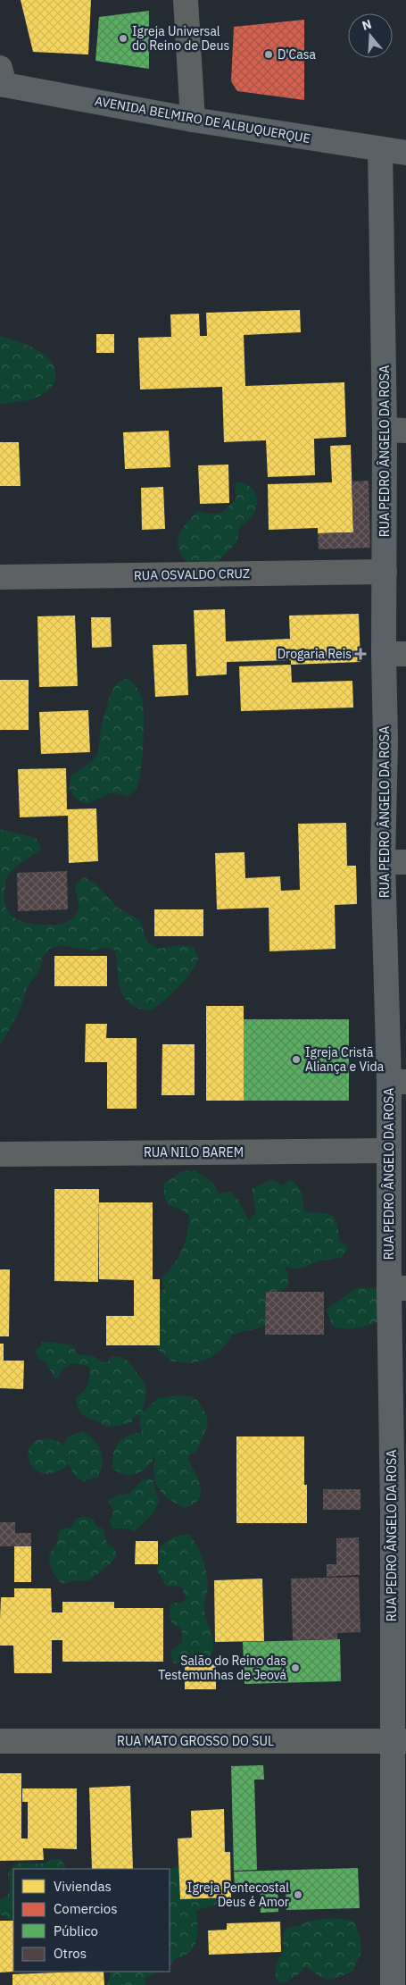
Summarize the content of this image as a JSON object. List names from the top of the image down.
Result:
{
  "streets": {
    "main road": ["AVENIDA BELMIRO DE ALBUQUERQUE", "RUA PEDRO ÂNGELO DA ROSA"],
    "street": ["RUA OSVALDO CRUZ", "RUA NILO BAREM", "RUA MATO GROSSO DO SUL"]
  },
  "crossings": [
    ["AVENIDA BELMIRO DE ALBUQUERQUE", "RUA PEDRO ÂNGELO DA ROSA"],
    ["RUA PEDRO ÂNGELO DA ROSA", "RUA OSVALDO CRUZ"],
    ["RUA PEDRO ÂNGELO DA ROSA", "RUA NILO BAREM"],
    ["RUA PEDRO ÂNGELO DA ROSA", "RUA MATO GROSSO DO SUL"]
  ],
  "places": {
    "other": [
      "Igreja Universal do Reino de Deus",
      "D'Casa",
      "Igreja Cristã Aliança e Vida",
      "Salão do Reino das Testemunhas de Jeová",
      "Igreja Pentecostal Deus é Amor"
    ],
    "health": ["Drogaria Reis"]
  },
  "legend": [
    "Viviendas",
    "Comercios",
    "Público",
    "Otros"
  ],
  "north": "top"
}
